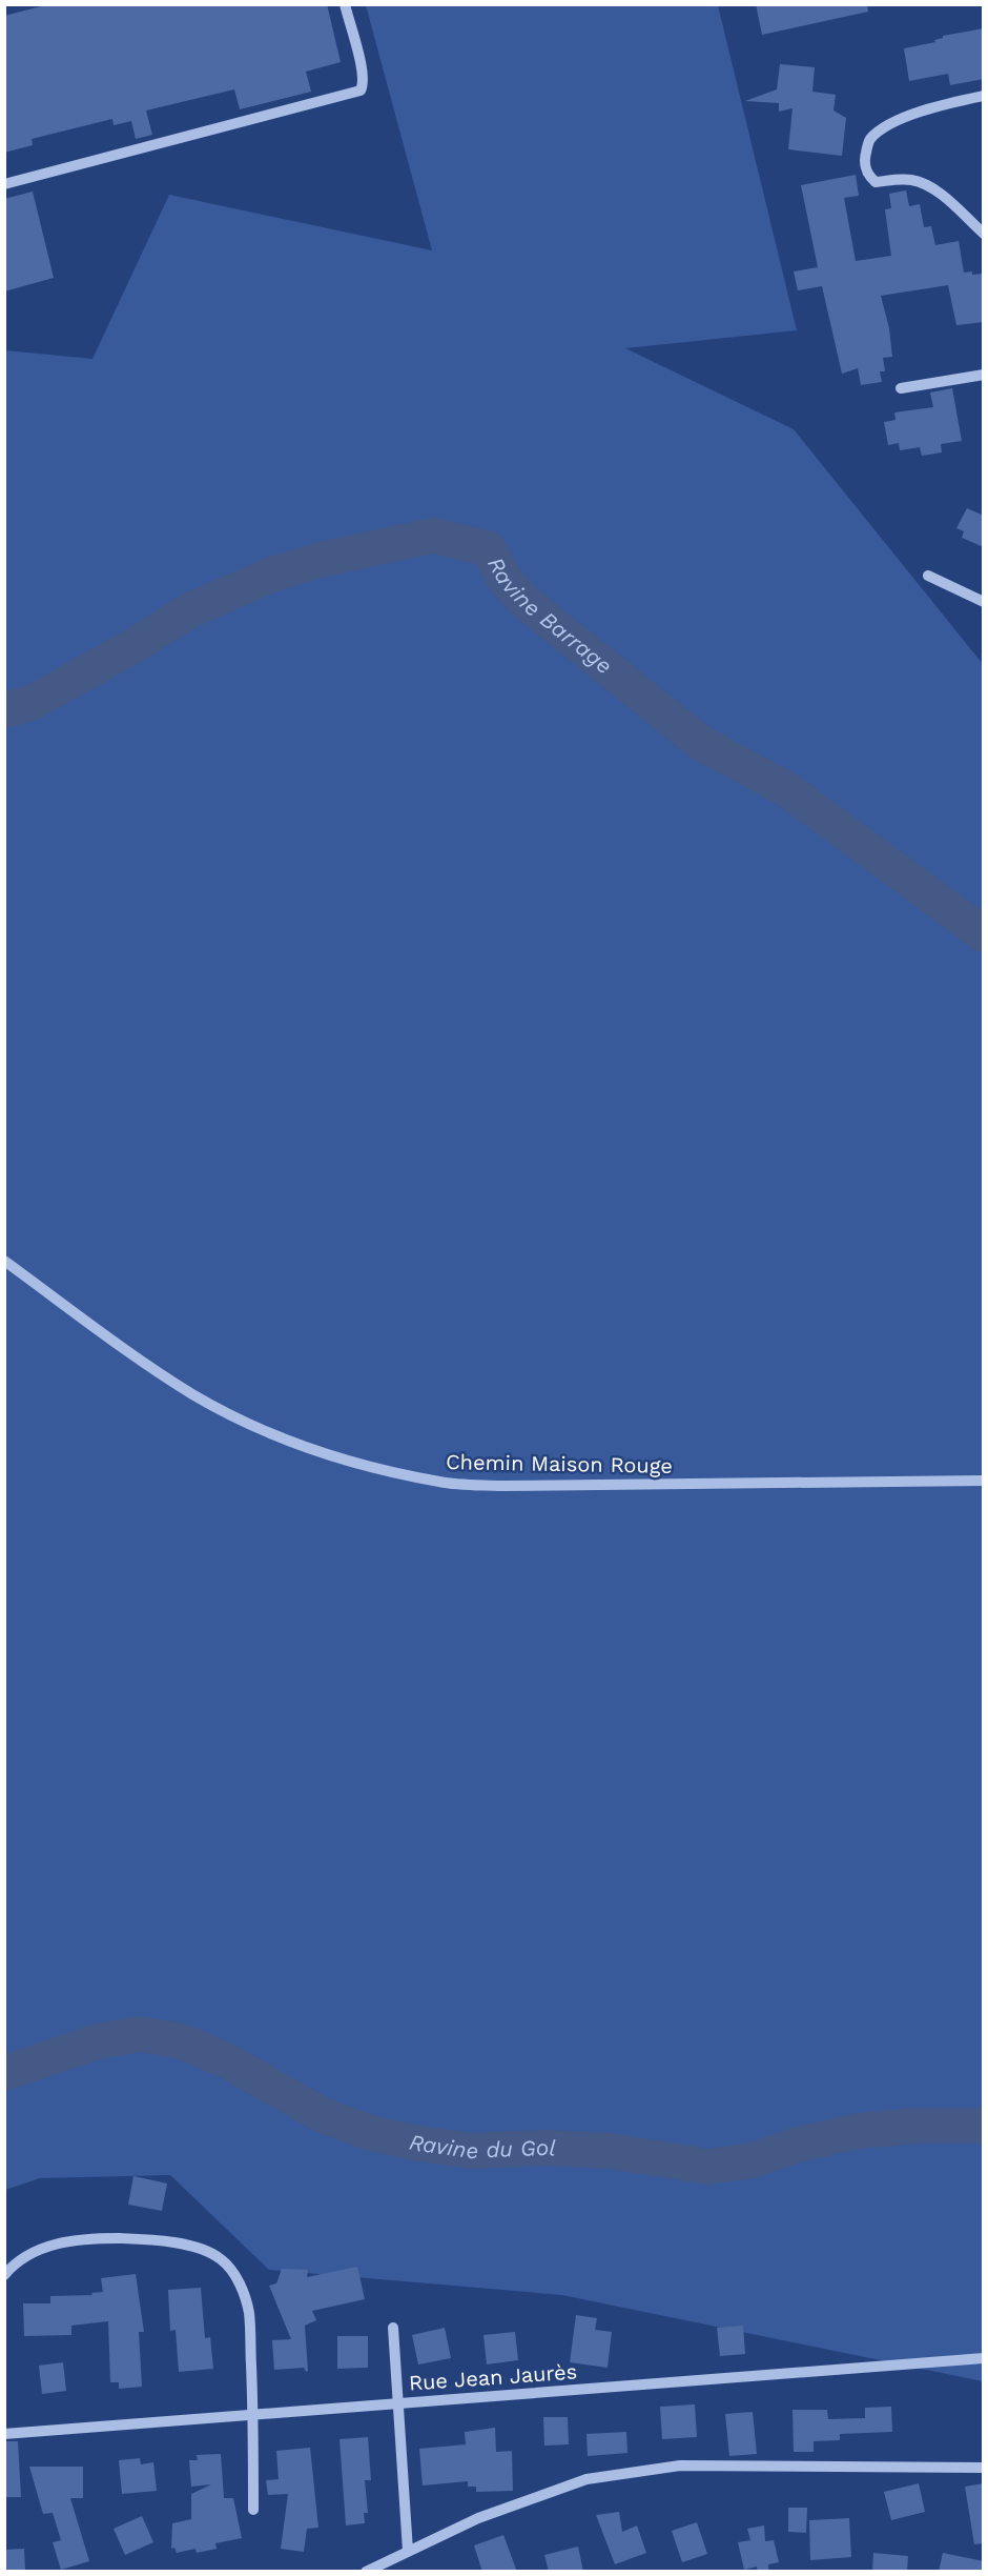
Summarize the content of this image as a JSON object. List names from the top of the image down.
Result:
{
  "streets": {
    "street": ["Chemin Maison Rouge", "Rue Jean Jaurès"]
  },
  "water": ["Ravine Barrage", "Ravine du Gol"]
}
